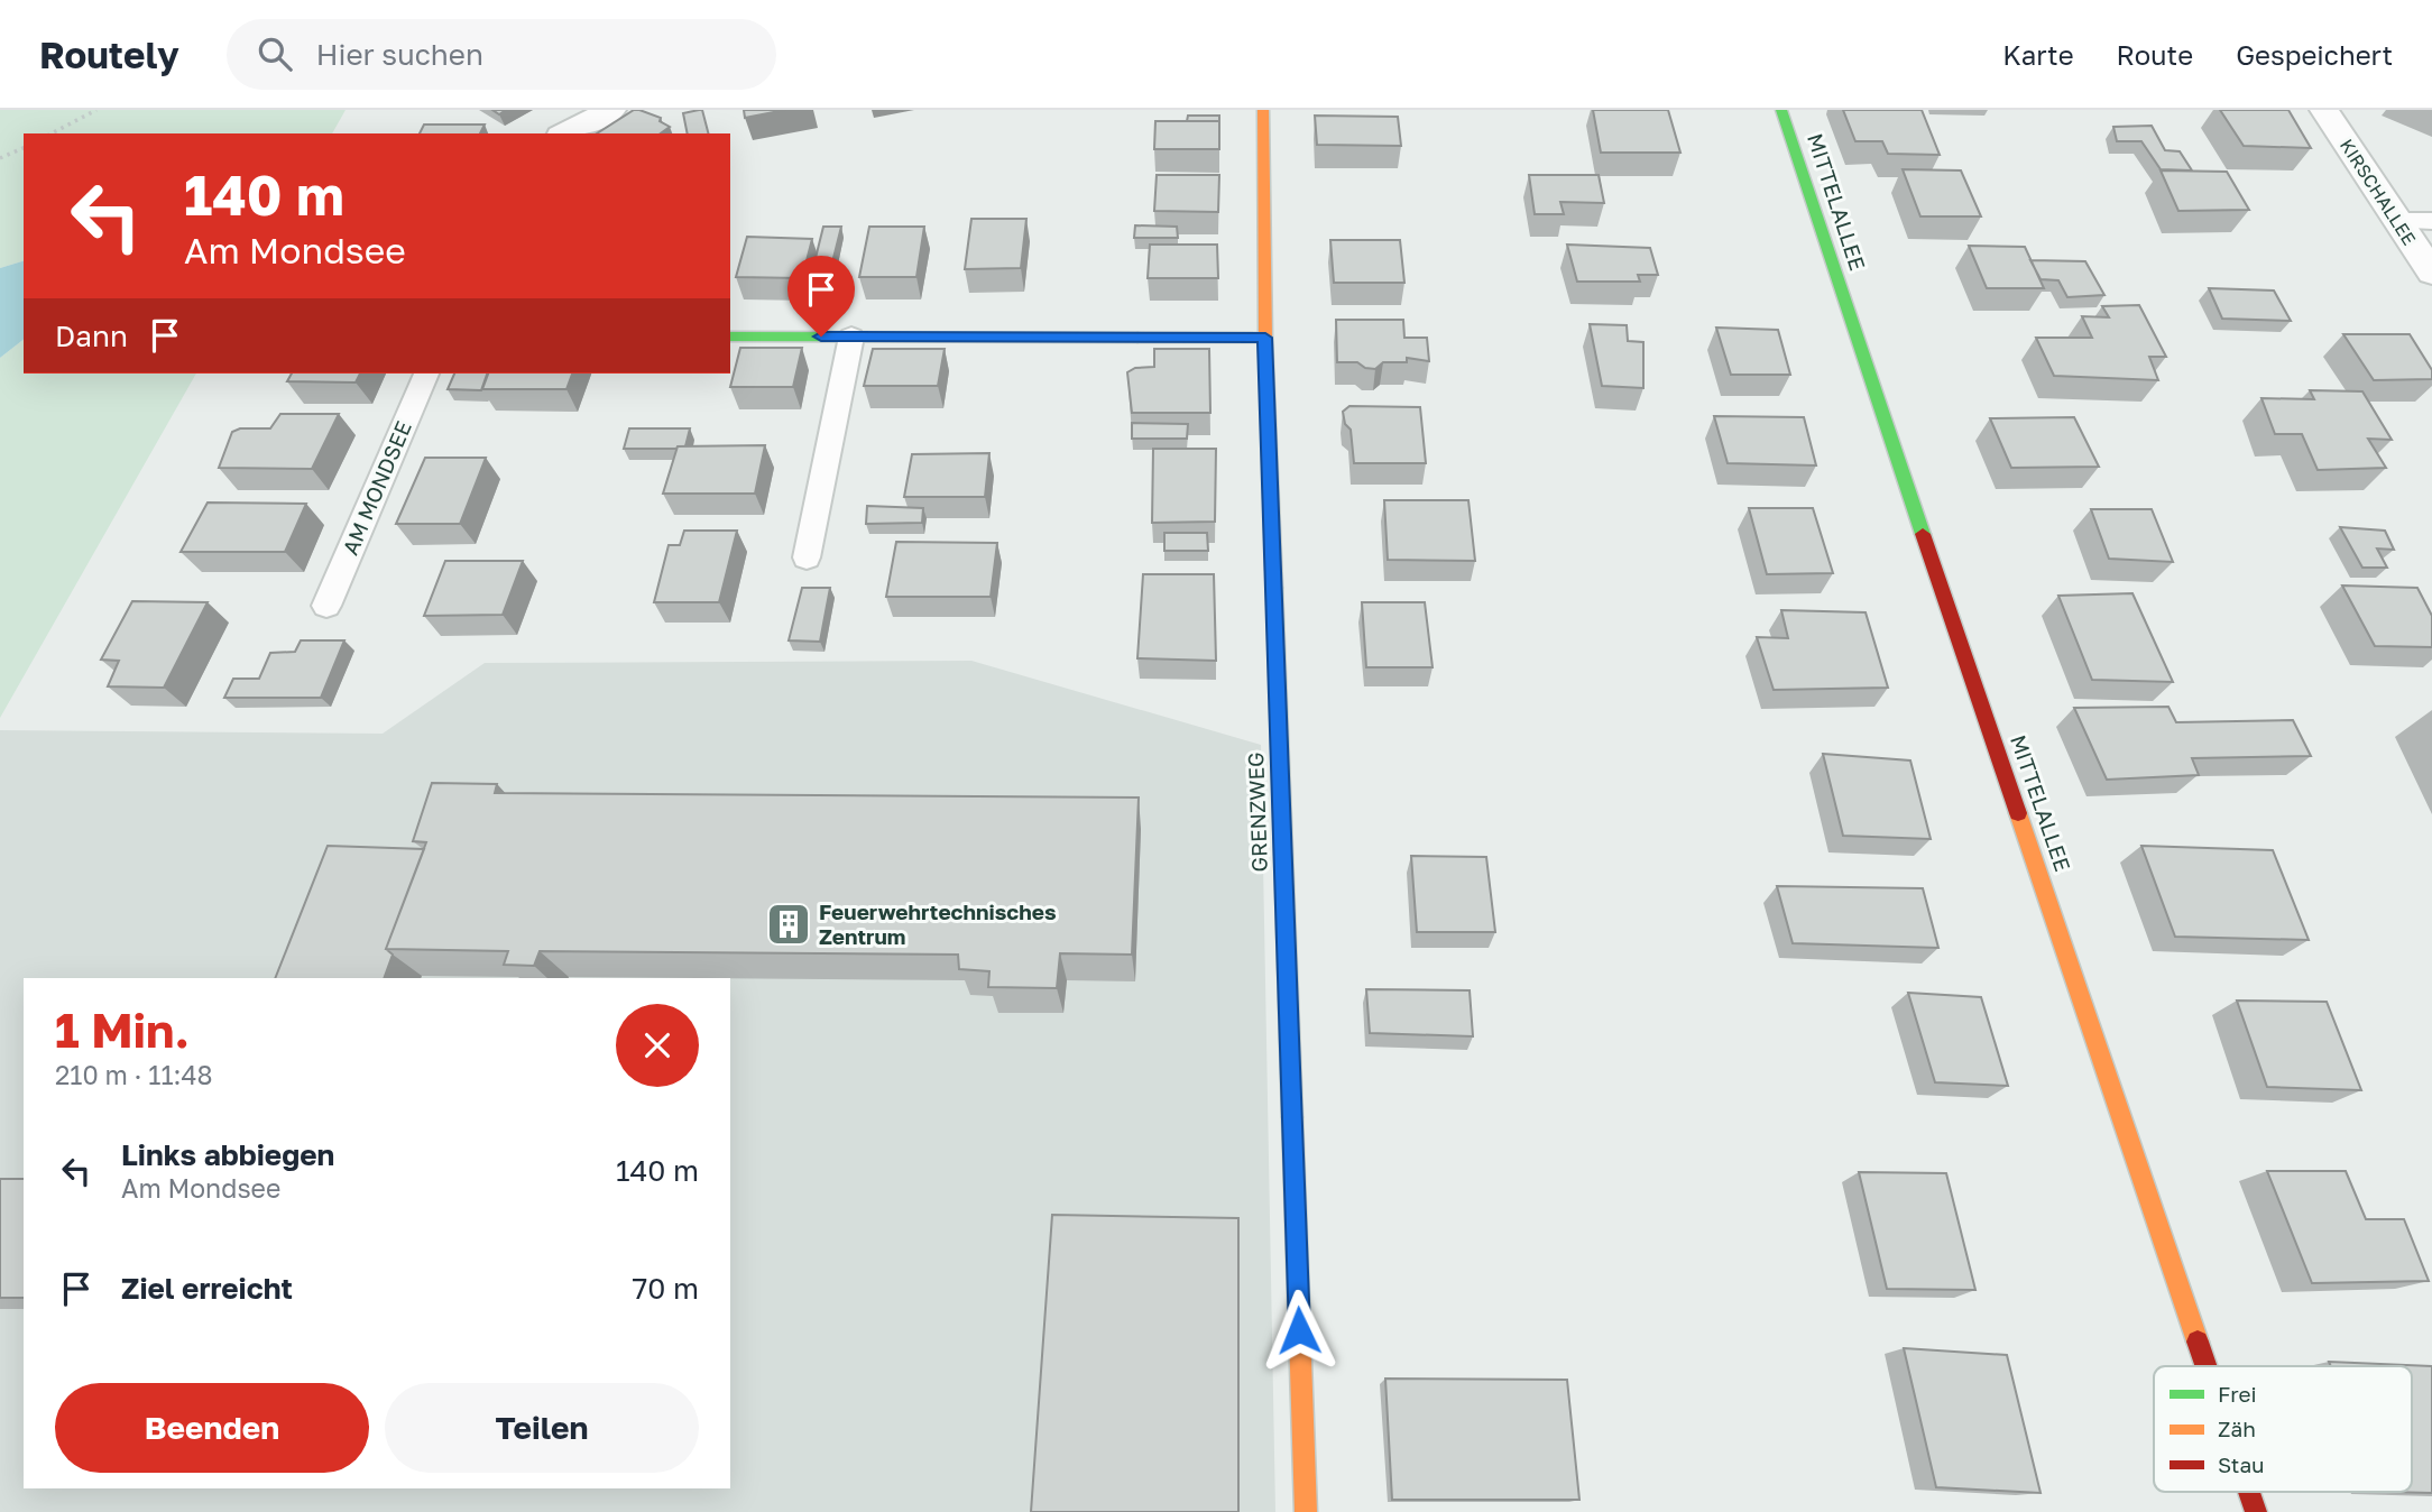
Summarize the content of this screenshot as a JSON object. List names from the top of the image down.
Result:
{
  "streets": {
    "street": ["KIRSCHALLEE", "MITTELALLEE", "GRENZWEG"],
    "lane": ["AM MONDSEE"]
  },
  "places": {
    "building": ["Feuerwehrtechnisches Zentrum"]
  },
  "legend": ["Frei", "Zäh", "Stau"],
  "page": {
    "header": "Routely",
    "search": "Hier suchen",
    "nav": ["Karte", "Route", "Gespeichert"],
    "turn": ["140 m", "Am Mondsee"],
    "then": "Dann",
    "heading": ["1 Min.", "210 m · 11:48"],
    "list": [
      {
        "name": "Links abbiegen",
        "note": "Am Mondsee",
        "value": "140 m"
      },
      {
        "name": "Ziel erreicht",
        "value": "70 m"
      }
    ],
    "buttons": ["Beenden", "Teilen"]
  }
}
